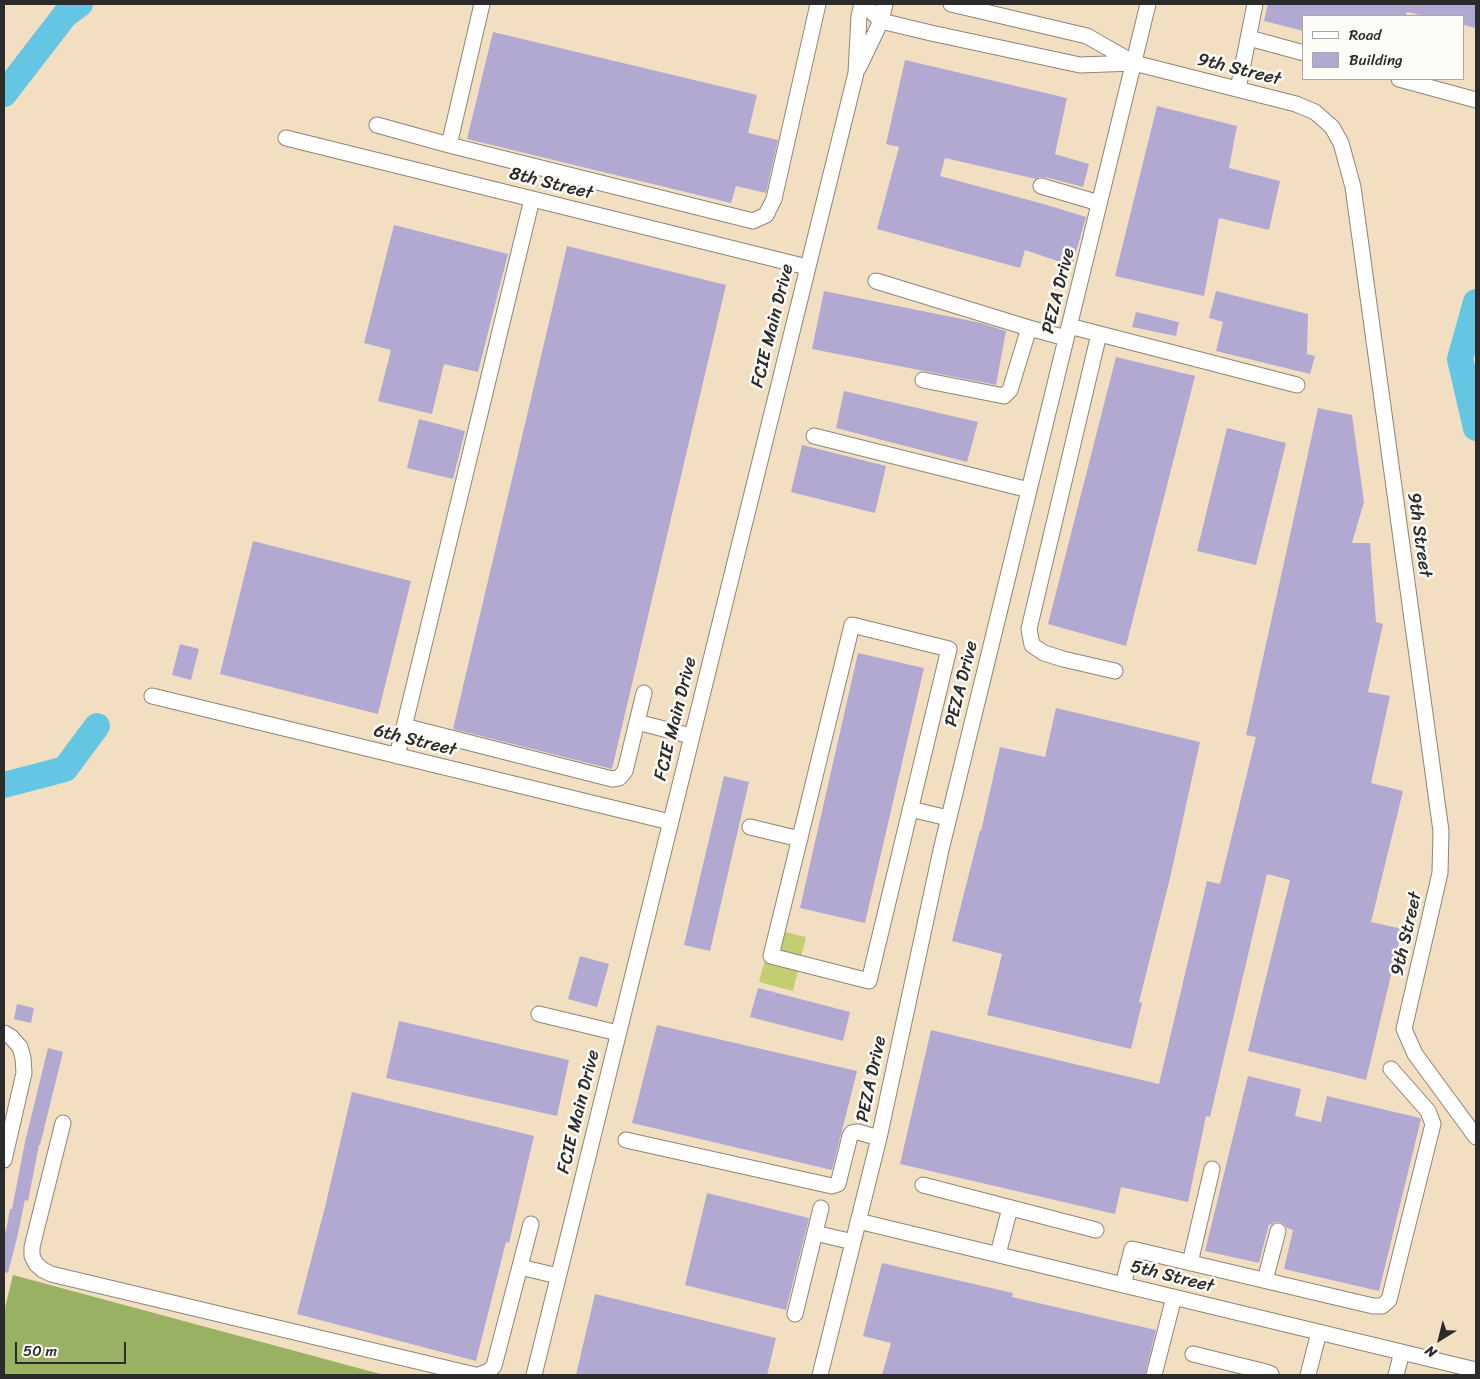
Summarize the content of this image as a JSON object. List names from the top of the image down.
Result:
{
  "streets": {
    "street": [
      "9th Street",
      "8th Street",
      "PEZA Drive",
      "FCIE Main Drive",
      "6th Street",
      "5th Street"
    ]
  },
  "crossings": [
    ["9th Street", "PEZA Drive"],
    ["9th Street", "FCIE Main Drive"],
    ["8th Street", "FCIE Main Drive"],
    ["PEZA Drive", "5th Street"],
    ["FCIE Main Drive", "6th Street"]
  ],
  "legend": ["Road", "Building"],
  "scale_bar": "50 m",
  "north": "bottom left"
}
